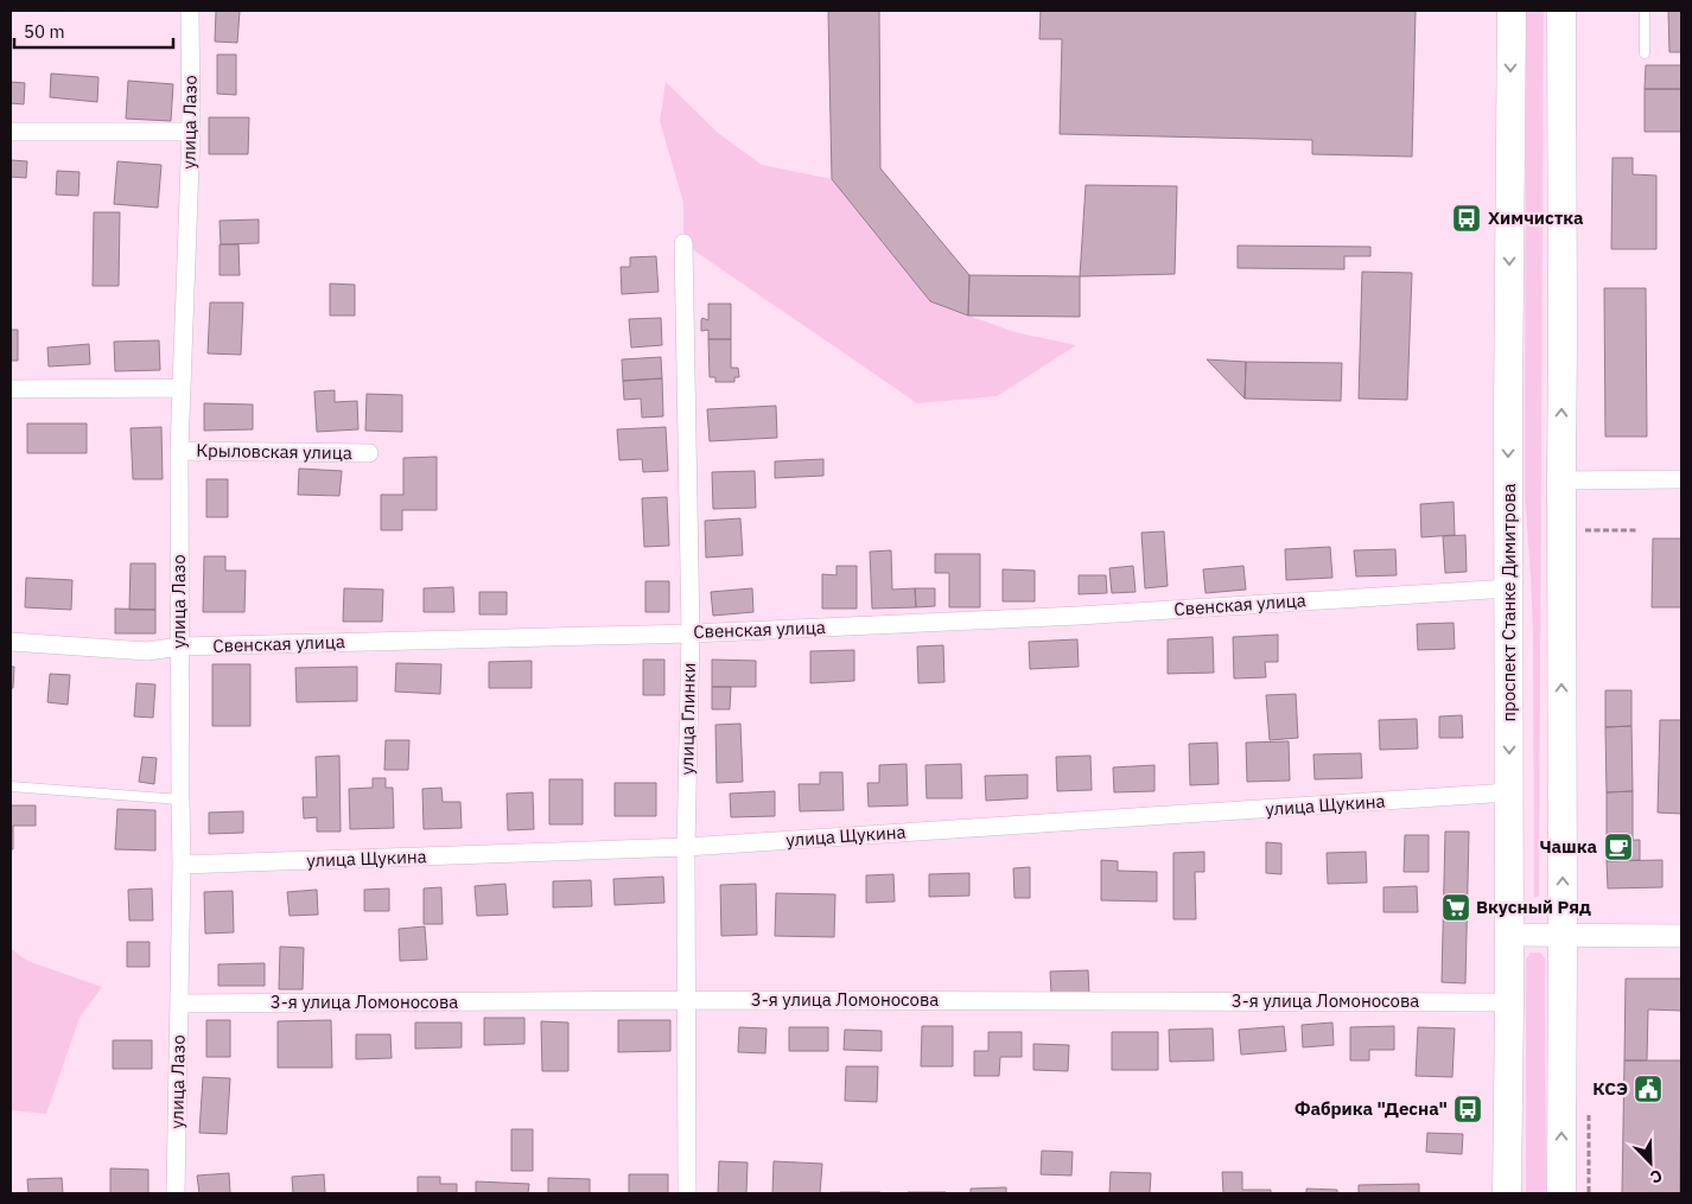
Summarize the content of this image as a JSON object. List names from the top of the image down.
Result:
{
  "streets": {
    "main road": ["проспект Станке Димитрова"],
    "street": [
      "улица Лазо",
      "Крыловская улица",
      "Свенская улица",
      "улица Глинки",
      "улица Щукина",
      "3-я улица Ломоносова"
    ]
  },
  "crossings": [
    ["улица Лазо", "Крыловская улица"],
    ["улица Лазо", "Свенская улица"],
    ["улица Лазо", "улица Щукина"],
    ["улица Лазо", "3-я улица Ломоносова"],
    ["проспект Станке Димитрова", "Свенская улица"],
    ["проспект Станке Димитрова", "улица Щукина"],
    ["проспект Станке Димитрова", "3-я улица Ломоносова"],
    ["Свенская улица", "улица Глинки"],
    ["улица Глинки", "улица Щукина"],
    ["улица Глинки", "3-я улица Ломоносова"]
  ],
  "places": {
    "bus stop": ["Химчистка", "Фабрика \"Десна\""],
    "cafe": ["Чашка"],
    "supermarket": ["Вкусный Ряд"],
    "public building": ["КСЭ"]
  },
  "scale_bar": "50 m",
  "north": "bottom right"
}
